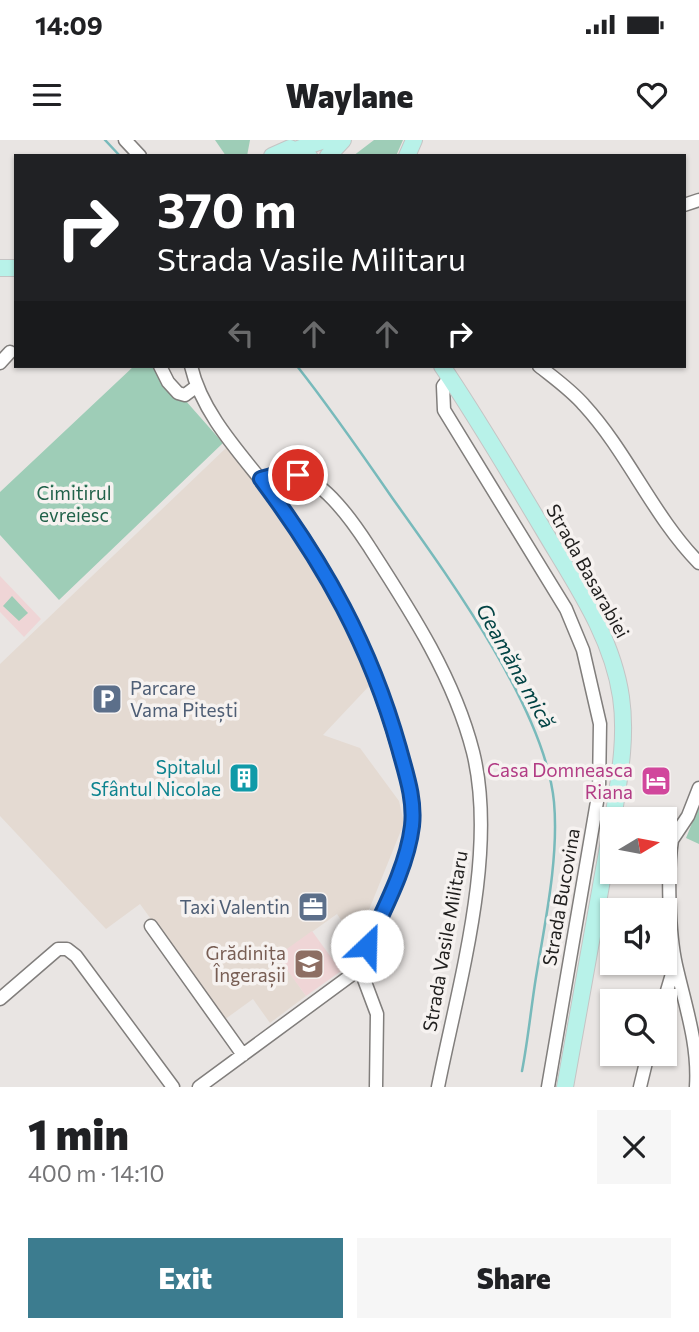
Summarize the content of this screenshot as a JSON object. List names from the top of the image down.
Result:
{
  "streets": {
    "main road": ["Strada Basarabiei"],
    "street": ["Strada Bucovina", "Strada Vasile Militaru"]
  },
  "crossings": [
    ["Strada Basarabiei", "Strada Bucovina"]
  ],
  "water": ["Geamăna mică"],
  "parks": ["Cimitirul evreiesc"],
  "places": {
    "parking": ["Parcare Vama Pitești"],
    "building": ["Spitalul Sfântul Nicolae"],
    "hotel": ["Casa Domneasca Riana"],
    "office": ["Taxi Valentin"],
    "school or university": ["Grădinița Îngerașii"]
  },
  "north": "right",
  "page": {
    "status": "14:09",
    "header": "Waylane",
    "turn": ["370 m", "Strada Vasile Militaru"],
    "heading": ["1 min", "400 m · 14:10"],
    "buttons": ["Exit", "Share"]
  }
}
